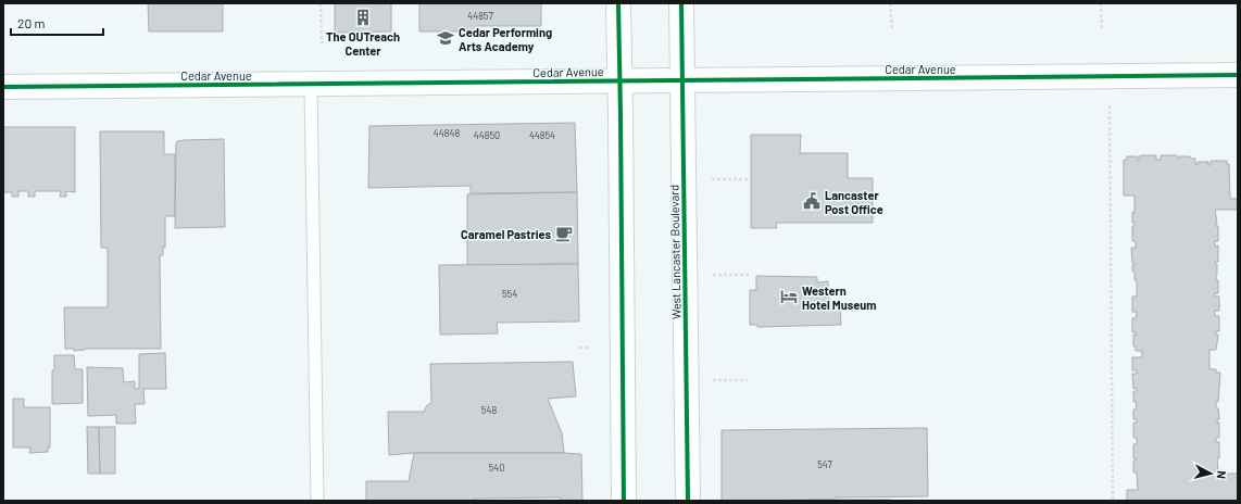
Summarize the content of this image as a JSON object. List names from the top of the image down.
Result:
{
  "streets": {
    "street": ["Cedar Avenue", "West Lancaster Boulevard"]
  },
  "crossings": [
    ["Cedar Avenue", "West Lancaster Boulevard"]
  ],
  "places": {
    "building": ["The OUTreach Center"],
    "school or university": ["Cedar Performing Arts Academy"],
    "public building": ["Lancaster Post Office"],
    "cafe": ["Caramel Pastries"],
    "hotel": ["Western Hotel Museum"]
  },
  "house_numbers": [
    "44857",
    "44848",
    "44850",
    "44854",
    "554",
    "548",
    "547",
    "540"
  ],
  "scale_bar": "20 m",
  "north": "right"
}
